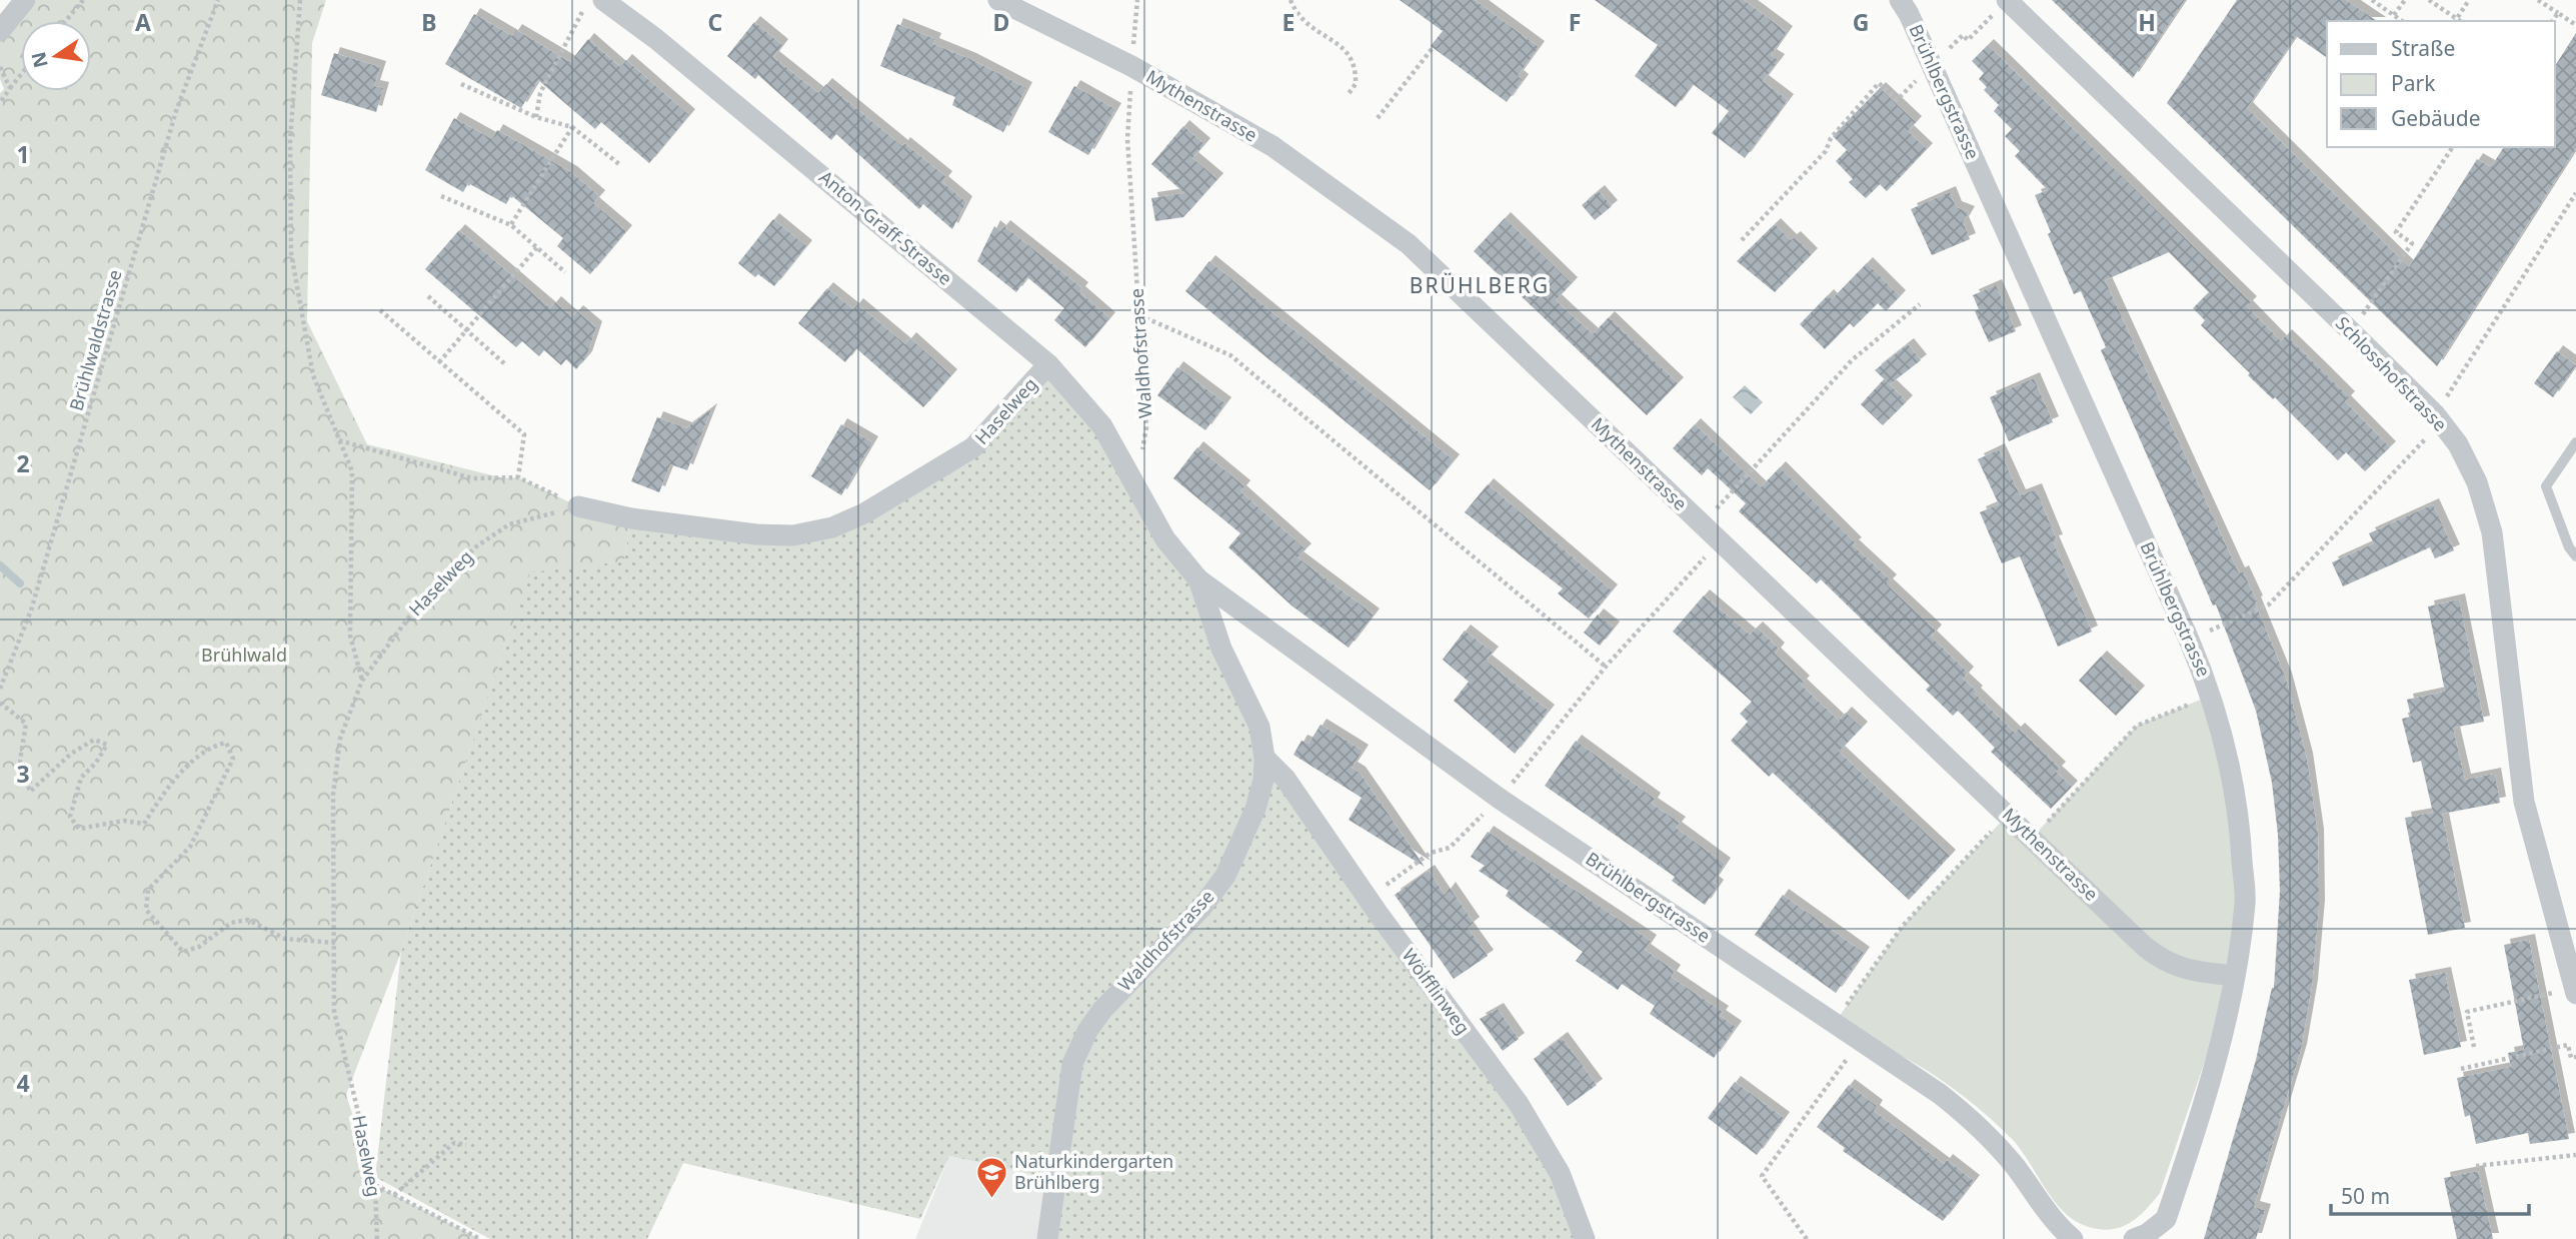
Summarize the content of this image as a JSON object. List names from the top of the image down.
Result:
{
  "streets": {
    "street": [
      "Brühlbergstrasse",
      "Mythenstrasse",
      "Anton-Graff-Strasse",
      "Waldhofstrasse",
      "Schlosshofstrasse",
      "Haselweg",
      "Wölfflinweg"
    ],
    "path": ["Brühlwaldstrasse"]
  },
  "crossings": [
    ["Brühlbergstrasse", "Mythenstrasse"],
    ["Brühlbergstrasse", "Waldhofstrasse"],
    ["Mythenstrasse", "Waldhofstrasse"],
    ["Anton-Graff-Strasse", "Waldhofstrasse"],
    ["Anton-Graff-Strasse", "Haselweg"],
    ["Waldhofstrasse", "Wölfflinweg"]
  ],
  "districts": ["BRÜHLBERG"],
  "parks": ["Brühlwald"],
  "places": {
    "school or university": ["Naturkindergarten Brühlberg"]
  },
  "legend": ["Straße", "Park", "Gebäude"],
  "scale_bar": "50 m",
  "north": "left",
  "grid": {
    "columns": [
      "A",
      "B",
      "C",
      "D",
      "E",
      "F",
      "G",
      "H"
    ],
    "rows": [
      "1",
      "2",
      "3",
      "4"
    ]
  }
}
